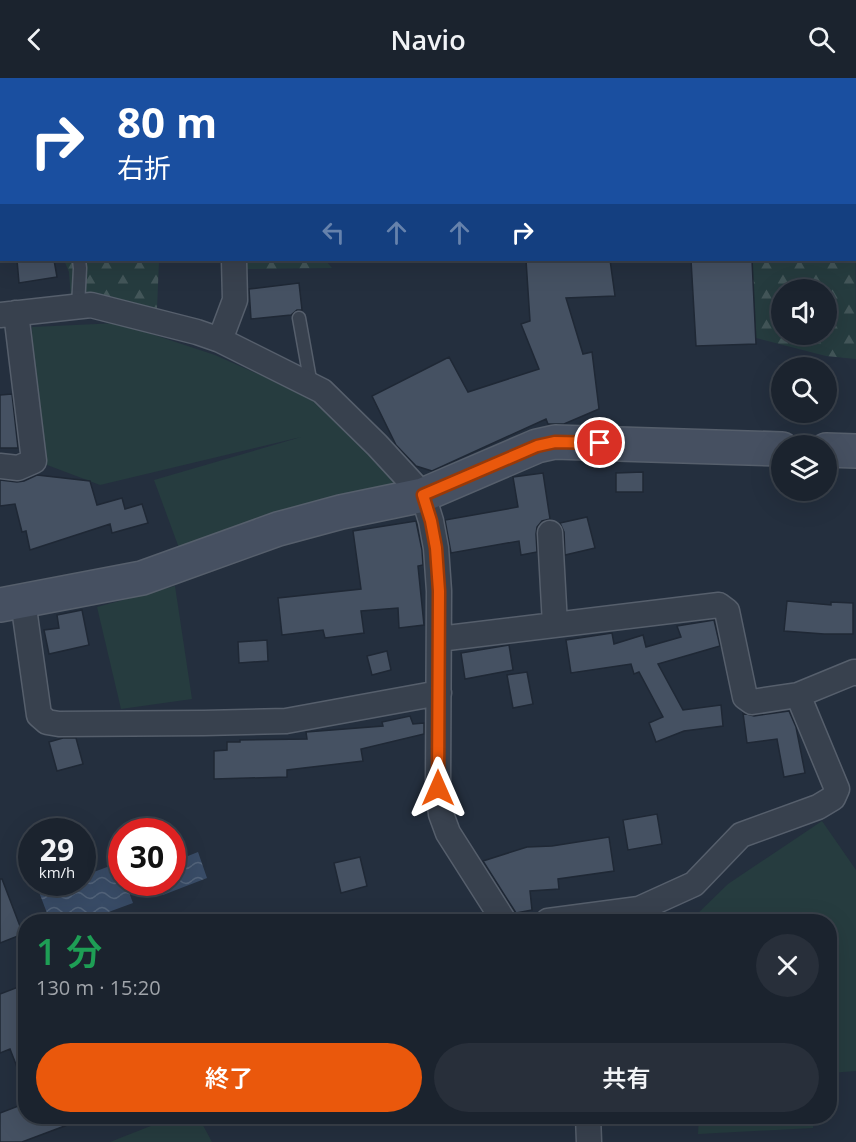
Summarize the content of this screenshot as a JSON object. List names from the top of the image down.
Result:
{
  "page": {
    "header": "Navio",
    "turn": ["80 m", "右折"],
    "speed": "29 km/h",
    "limit": "30",
    "heading": ["1 分", "130 m · 15:20"],
    "buttons": ["終了", "共有"]
  }
}
